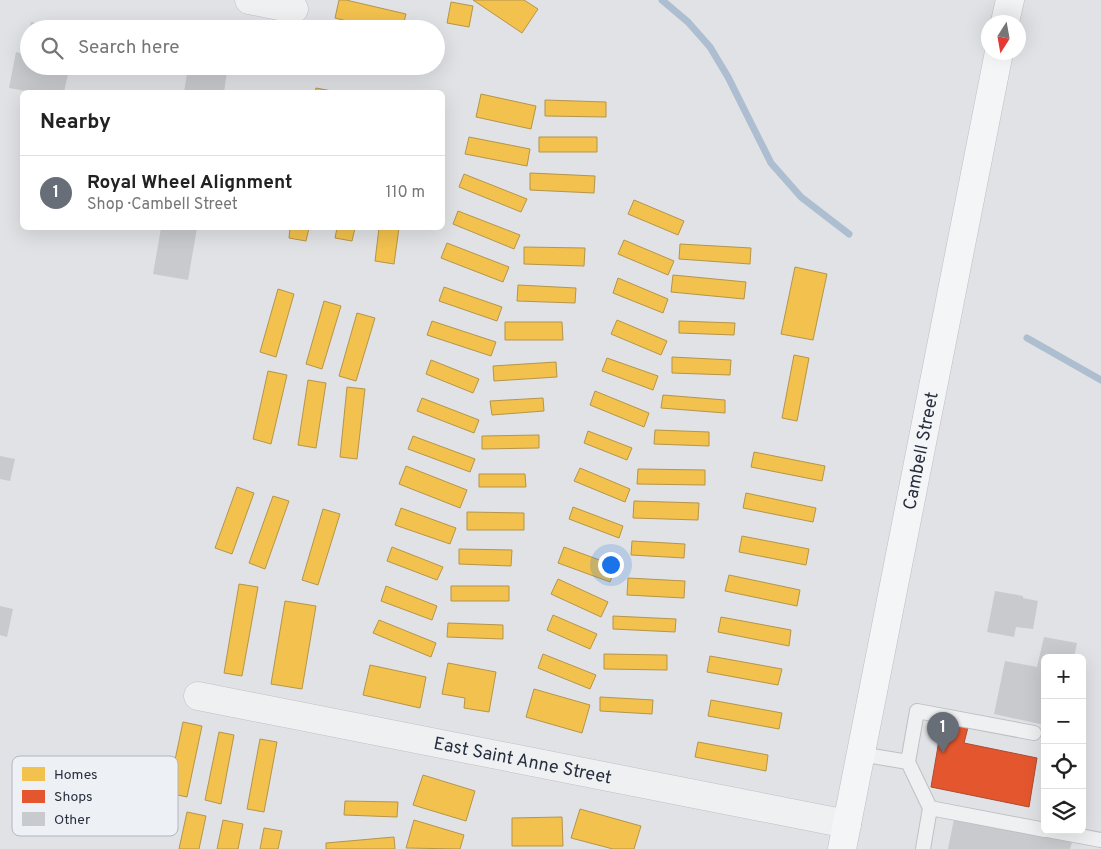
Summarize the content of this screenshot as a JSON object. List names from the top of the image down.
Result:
{
  "streets": {
    "main road": ["Cambell Street"],
    "street": ["East Saint Anne Street"]
  },
  "crossings": [
    ["Cambell Street", "East Saint Anne Street"]
  ],
  "legend": ["Homes", "Shops", "Other"],
  "north": "bottom",
  "page": {
    "search": "Search here",
    "heading": "Nearby",
    "list": [
      {
        "mark": "1",
        "name": "Royal Wheel Alignment",
        "note": "Shop · Cambell Street",
        "value": "110 m"
      }
    ],
    "map_buttons": ["+", "−"],
    "pins": "1"
  }
}
